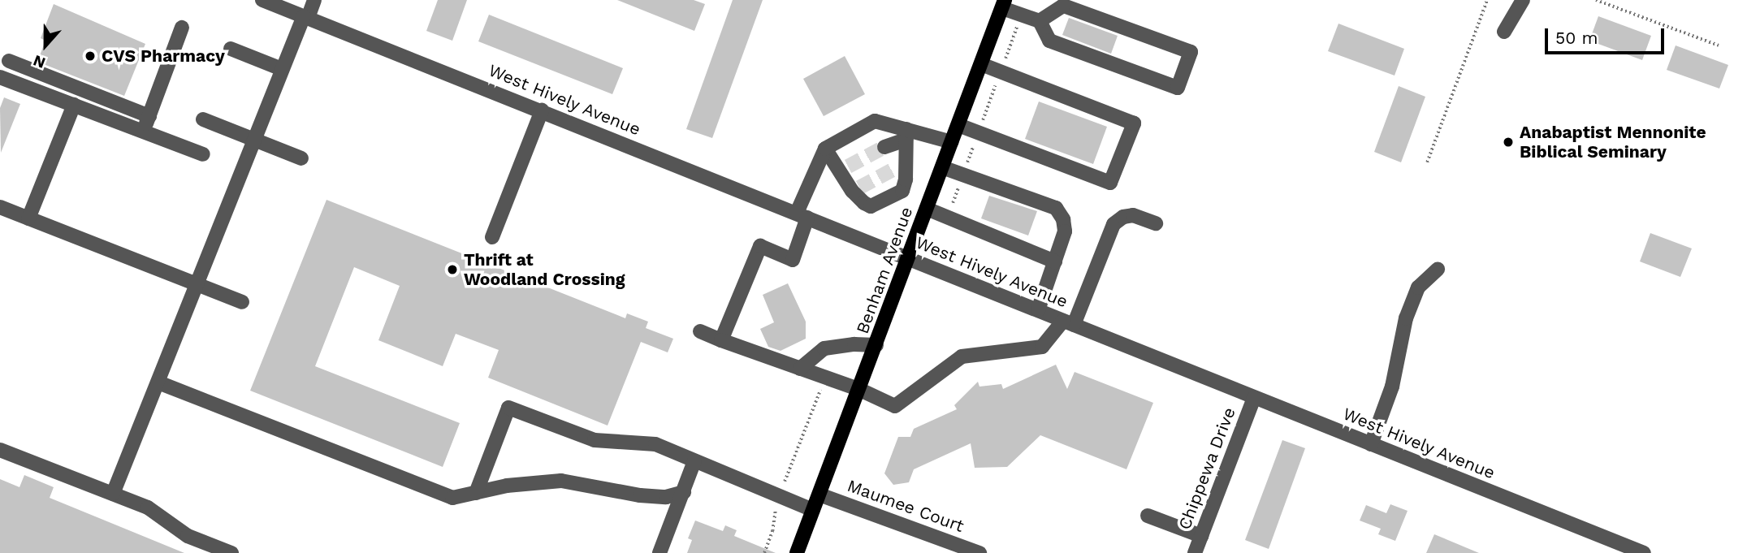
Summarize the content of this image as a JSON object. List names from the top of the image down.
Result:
{
  "streets": {
    "main road": ["Benham Avenue"],
    "street": ["West Hively Avenue", "Chippewa Drive", "Maumee Court"]
  },
  "crossings": [
    ["West Hively Avenue", "Benham Avenue"],
    ["West Hively Avenue", "Chippewa Drive"],
    ["Benham Avenue", "Maumee Court"]
  ],
  "places": ["CVS Pharmacy", "Anabaptist Mennonite Biblical Seminary", "Thrift at Woodland Crossing"],
  "scale_bar": "50 m",
  "north": "bottom"
}
